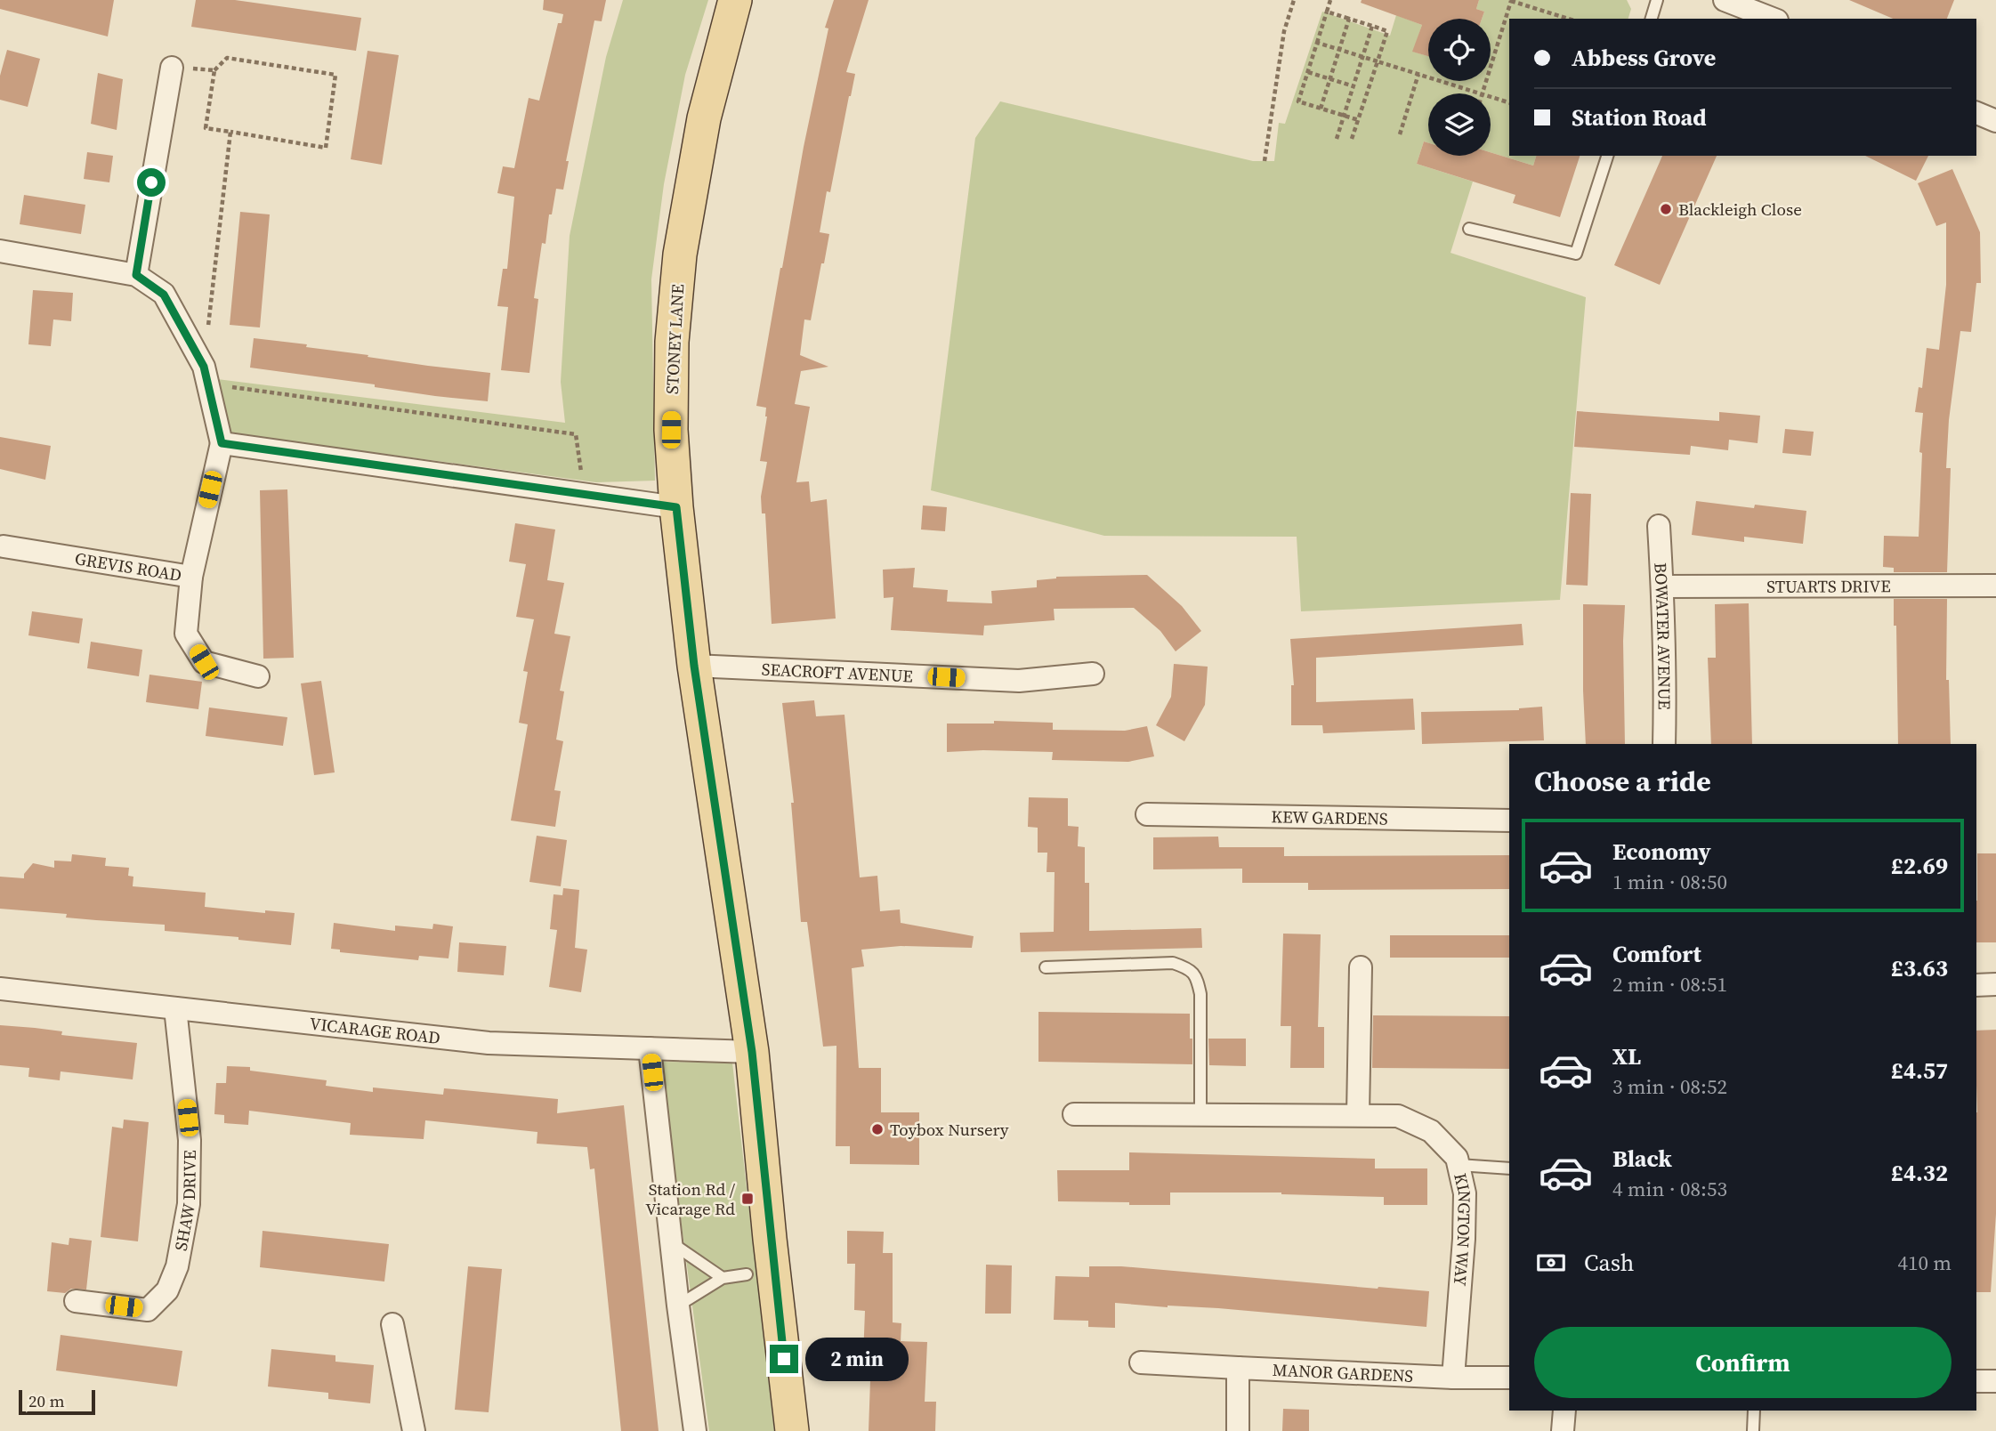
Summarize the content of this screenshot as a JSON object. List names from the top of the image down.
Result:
{
  "streets": {
    "main road": ["STONEY LANE"],
    "street": [
      "GREVIS ROAD",
      "STUARTS DRIVE",
      "BOWATER AVENUE",
      "SEACROFT AVENUE",
      "KEW GARDENS",
      "VICARAGE ROAD",
      "SHAW DRIVE",
      "KINGTON WAY",
      "MANOR GARDENS"
    ]
  },
  "crossings": [
    ["STONEY LANE", "SEACROFT AVENUE"],
    ["STONEY LANE", "VICARAGE ROAD"],
    ["STUARTS DRIVE", "BOWATER AVENUE"],
    ["VICARAGE ROAD", "SHAW DRIVE"],
    ["KINGTON WAY", "MANOR GARDENS"]
  ],
  "places": {
    "other": ["Blackleigh Close", "Toybox Nursery"],
    "transit": ["Station Rd / Vicarage Rd"]
  },
  "scale_bar": "20 m",
  "page": {
    "banner": ["Abbess Grove", "Station Road"],
    "heading": "Choose a ride",
    "list": [
      {
        "name": "Economy",
        "note": "1 min · 08:50",
        "value": "£2.69"
      },
      {
        "name": "Comfort",
        "note": "2 min · 08:51",
        "value": "£3.63"
      },
      {
        "name": "XL",
        "note": "3 min · 08:52",
        "value": "£4.57"
      },
      {
        "name": "Black",
        "note": "4 min · 08:53",
        "value": "£4.32"
      }
    ],
    "pay": ["Cash", "410 m"],
    "buttons": "Confirm",
    "bubble": "2 min",
    "scale": "20 m"
  }
}
